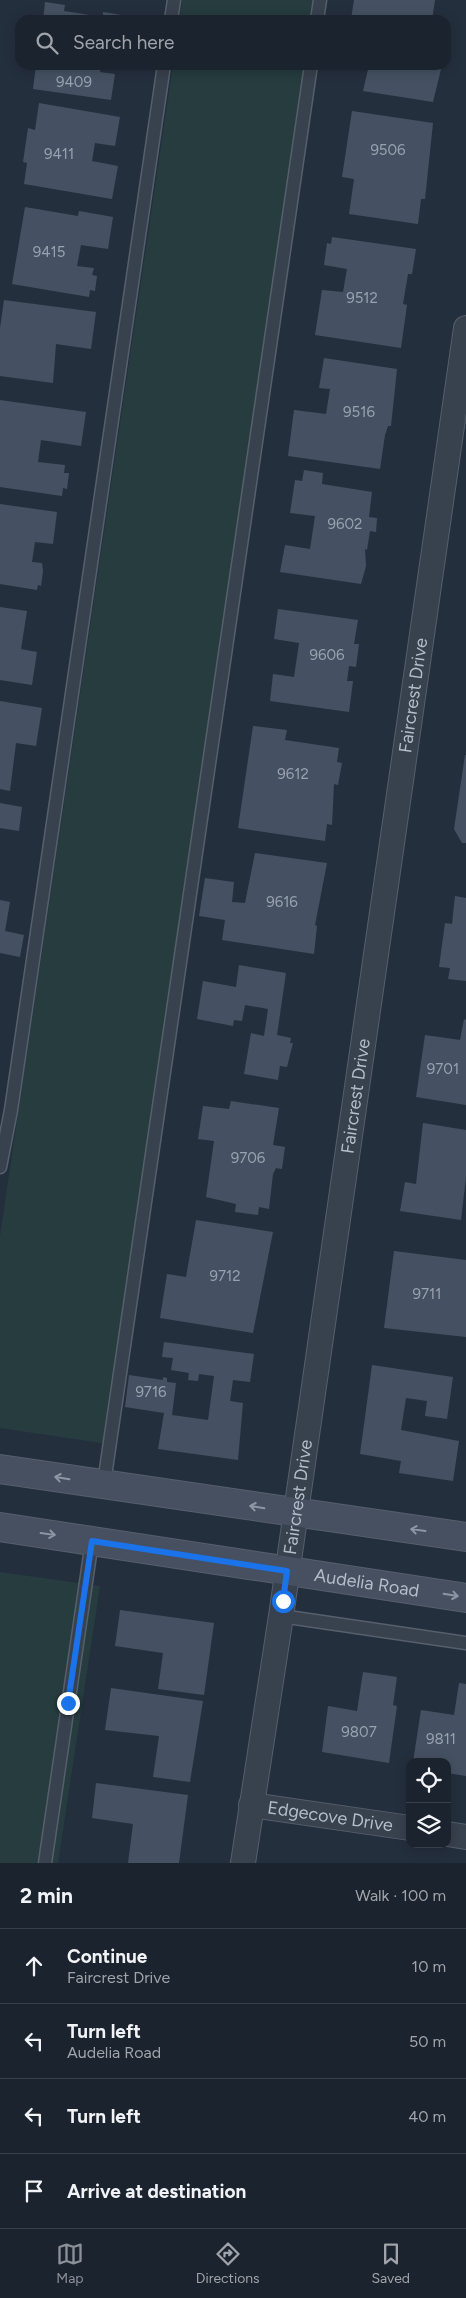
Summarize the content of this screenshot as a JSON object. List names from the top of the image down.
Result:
{
  "streets": {
    "main road": ["Audelia Road"],
    "street": ["Faircrest Drive", "Edgecove Drive"]
  },
  "crossings": [
    ["Faircrest Drive", "Audelia Road"],
    ["Faircrest Drive", "Edgecove Drive"]
  ],
  "house_numbers": [
    "9409",
    "9506",
    "9411",
    "9415",
    "9512",
    "9516",
    "9602",
    "9606",
    "9612",
    "9616",
    "9701",
    "9706",
    "9712",
    "9711",
    "9716",
    "9807",
    "9811"
  ],
  "page": {
    "search": "Search here",
    "heading": ["2 min", "Walk · 100 m"],
    "list": [
      ["Continue", "Faircrest Drive", "10 m"],
      ["Turn left", "Audelia Road", "50 m"],
      ["Turn left", "40 m"],
      "Arrive at destination"
    ],
    "nav": ["Map", "Directions", "Saved"]
  }
}
